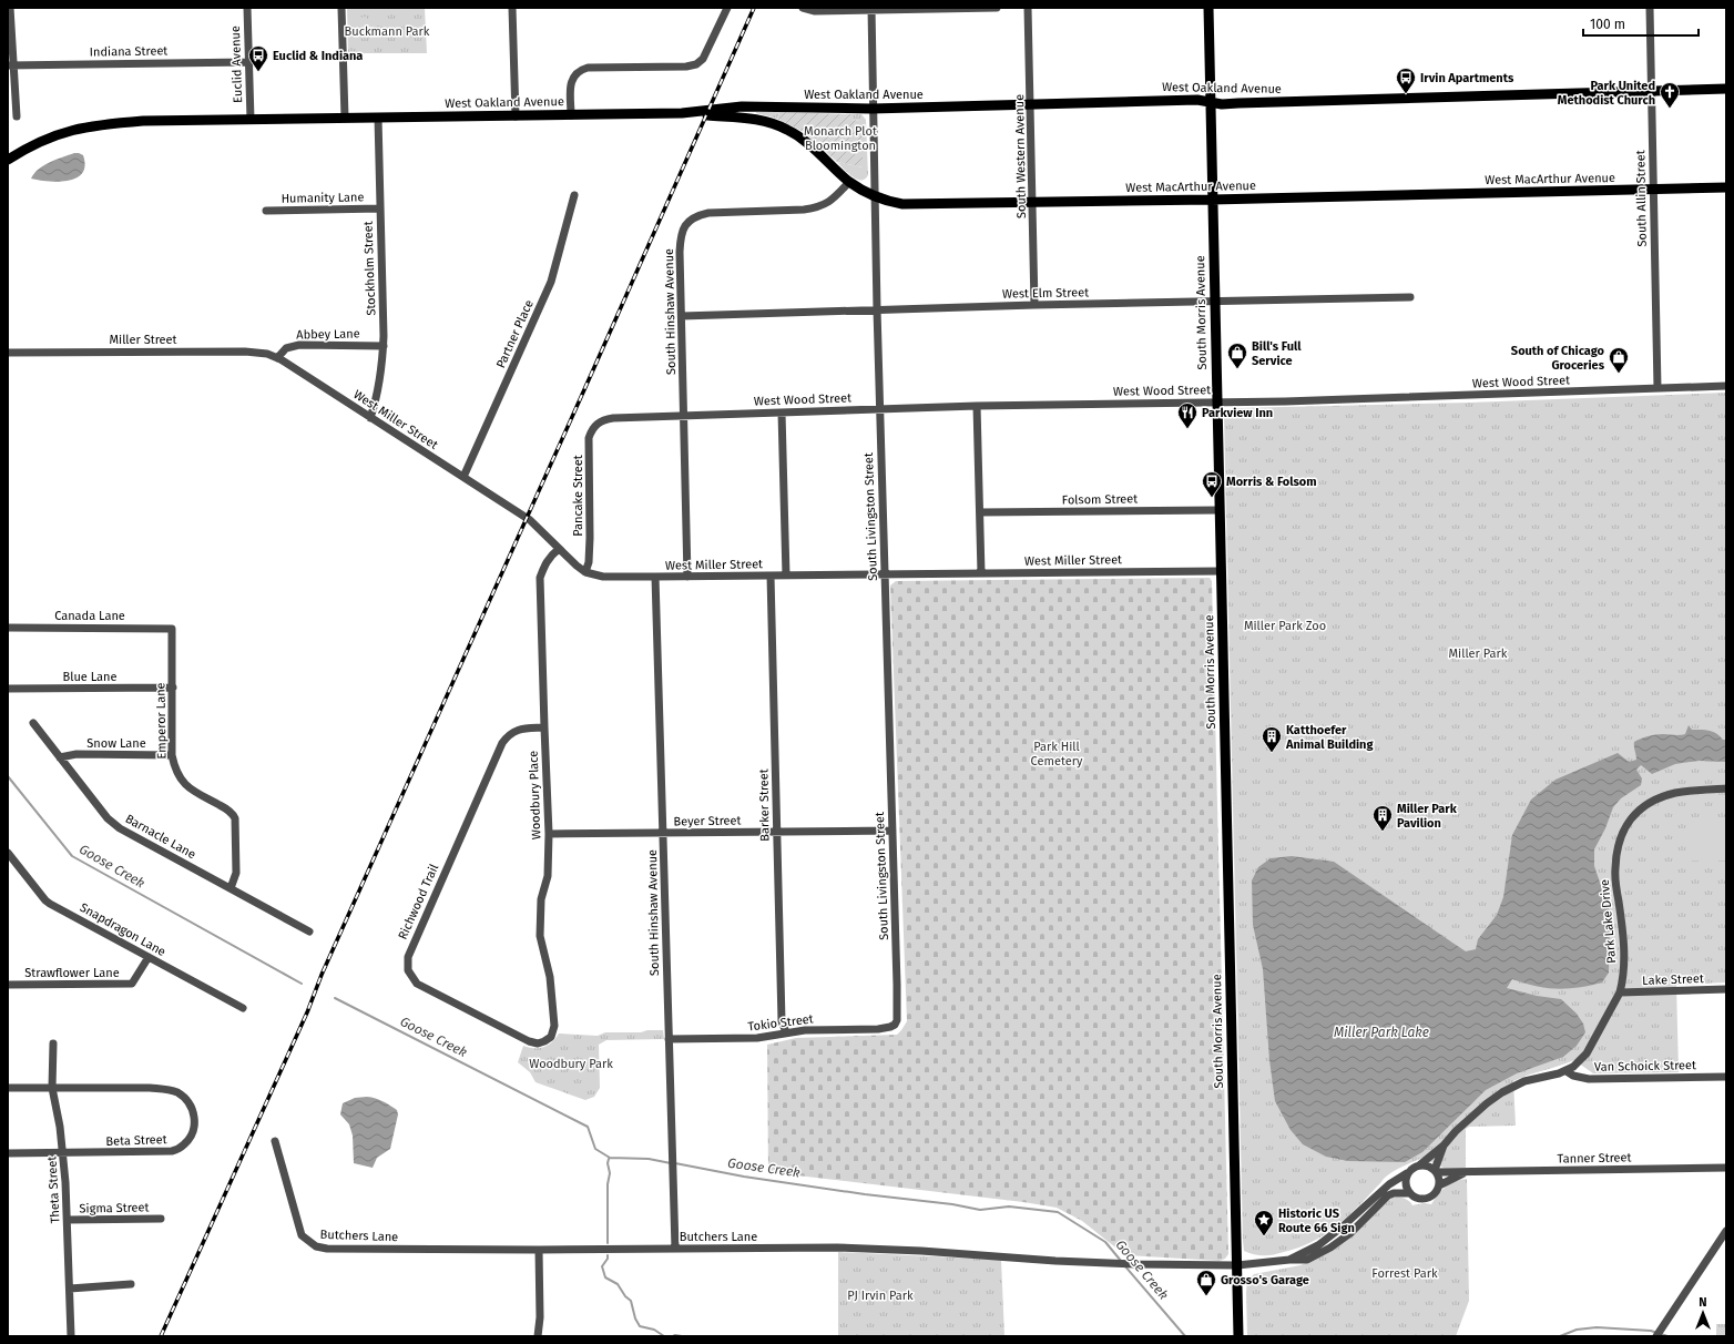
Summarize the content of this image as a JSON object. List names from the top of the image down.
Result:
{
  "streets": {
    "main road": ["West Oakland Avenue", "West MacArthur Avenue", "South Morris Avenue"],
    "street": [
      "Indiana Street",
      "Euclid Avenue",
      "South Western Avenue",
      "Humanity Lane",
      "South Allin Street",
      "Stockholm Street",
      "West Elm Street",
      "South Hinshaw Avenue",
      "Abbey Lane",
      "Partner Place",
      "Miller Street",
      "West Wood Street",
      "West Miller Street",
      "Pancake Street",
      "Folsom Street",
      "South Livingston Street",
      "Canada Lane",
      "Blue Lane",
      "Emperor Lane",
      "Snow Lane",
      "Woodbury Place",
      "Barker Street",
      "Beyer Street",
      "Barnacle Lane",
      "Richwood Trail",
      "Park Lake Drive",
      "Snapdragon Lane",
      "Strawflower Lane",
      "Lake Street",
      "Tokio Street",
      "Van Schoick Street",
      "Beta Street",
      "Tanner Street",
      "Theta Street",
      "Sigma Street",
      "Butchers Lane"
    ]
  },
  "crossings": [
    ["Indiana Street", "Euclid Avenue"],
    ["Euclid Avenue", "West Oakland Avenue"],
    ["West Oakland Avenue", "South Western Avenue"],
    ["West Oakland Avenue", "West MacArthur Avenue"],
    ["West Oakland Avenue", "South Allin Street"],
    ["West Oakland Avenue", "Stockholm Street"],
    ["West Oakland Avenue", "South Morris Avenue"],
    ["West Oakland Avenue", "South Livingston Street"],
    ["South Western Avenue", "West MacArthur Avenue"],
    ["South Western Avenue", "West Elm Street"],
    ["West MacArthur Avenue", "South Allin Street"],
    ["West MacArthur Avenue", "South Hinshaw Avenue"],
    ["West MacArthur Avenue", "South Morris Avenue"],
    ["West MacArthur Avenue", "South Livingston Street"],
    ["Humanity Lane", "Stockholm Street"],
    ["South Allin Street", "West Wood Street"],
    ["Stockholm Street", "Abbey Lane"],
    ["Stockholm Street", "West Miller Street"],
    ["West Elm Street", "South Hinshaw Avenue"],
    ["West Elm Street", "South Morris Avenue"],
    ["West Elm Street", "South Livingston Street"],
    ["South Hinshaw Avenue", "West Wood Street"],
    ["South Hinshaw Avenue", "West Miller Street"],
    ["South Hinshaw Avenue", "Beyer Street"],
    ["South Hinshaw Avenue", "Tokio Street"],
    ["South Hinshaw Avenue", "Butchers Lane"],
    ["South Morris Avenue", "West Wood Street"],
    ["South Morris Avenue", "West Miller Street"],
    ["South Morris Avenue", "Folsom Street"],
    ["South Morris Avenue", "Butchers Lane"],
    ["Abbey Lane", "Miller Street"],
    ["Abbey Lane", "West Miller Street"],
    ["Partner Place", "West Miller Street"],
    ["Miller Street", "West Miller Street"],
    ["West Wood Street", "Pancake Street"],
    ["West Wood Street", "South Livingston Street"],
    ["West Miller Street", "Pancake Street"],
    ["West Miller Street", "South Livingston Street"],
    ["West Miller Street", "Woodbury Place"],
    ["West Miller Street", "Barker Street"],
    ["South Livingston Street", "Beyer Street"],
    ["South Livingston Street", "Tokio Street"],
    ["Canada Lane", "Emperor Lane"],
    ["Blue Lane", "Emperor Lane"],
    ["Emperor Lane", "Snow Lane"],
    ["Emperor Lane", "Barnacle Lane"],
    ["Snow Lane", "Barnacle Lane"],
    ["Woodbury Place", "Beyer Street"],
    ["Woodbury Place", "Richwood Trail"],
    ["Barker Street", "Beyer Street"],
    ["Barker Street", "Tokio Street"],
    ["Park Lake Drive", "Lake Street"],
    ["Park Lake Drive", "Van Schoick Street"],
    ["Park Lake Drive", "Tanner Street"],
    ["Snapdragon Lane", "Strawflower Lane"],
    ["Beta Street", "Theta Street"],
    ["Theta Street", "Sigma Street"]
  ],
  "water": ["Goose Creek", "Miller Park Lake"],
  "parks": [
    "Buckmann Park",
    "Monarch Plot Bloomington",
    "Miller Park Zoo",
    "Miller Park",
    "Park Hill Cemetery",
    "Woodbury Park",
    "Forrest Park",
    "PJ Irvin Park"
  ],
  "places": {
    "bus stop": ["Euclid & Indiana", "Irvin Apartments", "Morris & Folsom"],
    "church": ["Park United Methodist Church"],
    "shop": ["Bill's Full Service", "South of Chicago Groceries", "Grosso's Garage"],
    "restaurant": ["Parkview Inn"],
    "building": ["Katthoefer Animal Building", "Miller Park Pavilion"],
    "place": ["Historic US Route 66 Sign"]
  },
  "scale_bar": "100 m",
  "north": "top"
}
